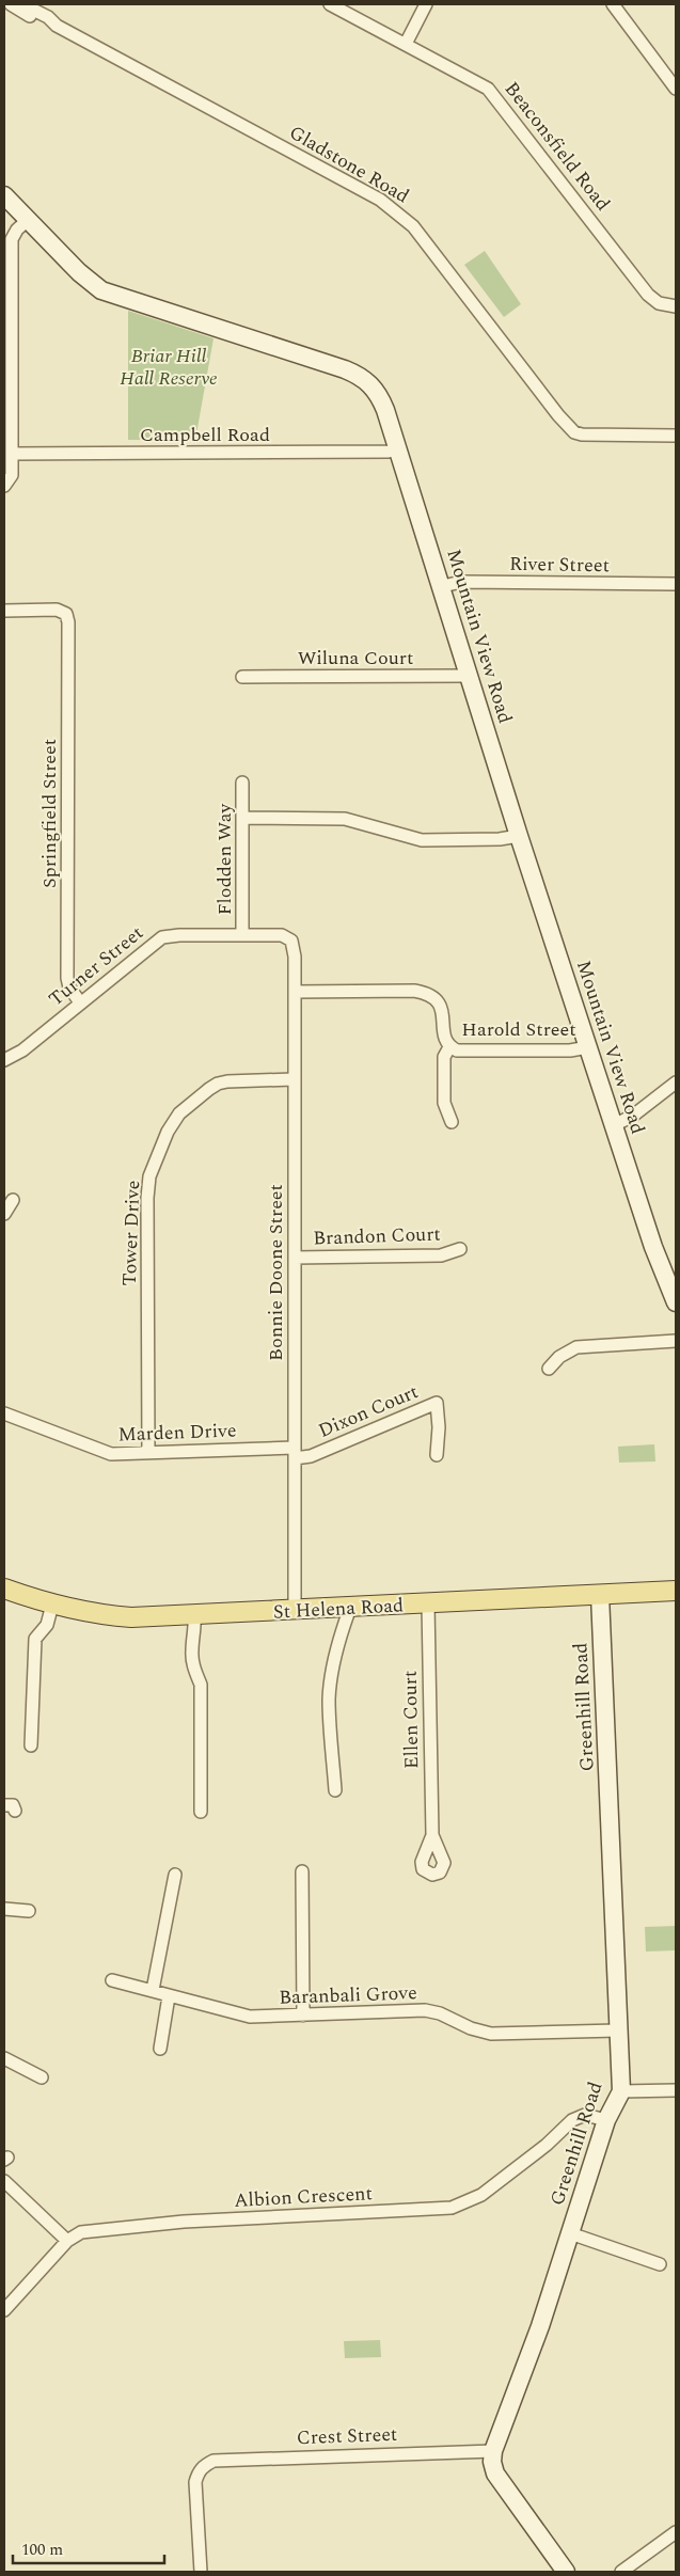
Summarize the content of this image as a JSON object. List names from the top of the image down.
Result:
{
  "streets": {
    "main road": ["St Helena Road"],
    "street": [
      "Beaconsfield Road",
      "Gladstone Road",
      "Campbell Road",
      "River Street",
      "Mountain View Road",
      "Wiluna Court",
      "Springfield Street",
      "Flodden Way",
      "Turner Street",
      "Harold Street",
      "Tower Drive",
      "Brandon Court",
      "Bonnie Doone Street",
      "Dixon Court",
      "Marden Drive",
      "Greenhill Road",
      "Ellen Court",
      "Baranbali Grove",
      "Albion Crescent",
      "Crest Street"
    ]
  },
  "crossings": [
    ["Campbell Road", "Mountain View Road"],
    ["River Street", "Mountain View Road"],
    ["Mountain View Road", "Wiluna Court"],
    ["Mountain View Road", "Harold Street"],
    ["Springfield Street", "Turner Street"],
    ["Flodden Way", "Turner Street"],
    ["Turner Street", "Bonnie Doone Street"],
    ["Tower Drive", "Bonnie Doone Street"],
    ["Tower Drive", "Marden Drive"],
    ["Brandon Court", "Bonnie Doone Street"],
    ["Bonnie Doone Street", "Dixon Court"],
    ["Bonnie Doone Street", "Marden Drive"],
    ["Bonnie Doone Street", "St Helena Road"],
    ["Dixon Court", "Marden Drive"],
    ["St Helena Road", "Greenhill Road"],
    ["St Helena Road", "Ellen Court"],
    ["Greenhill Road", "Baranbali Grove"],
    ["Greenhill Road", "Albion Crescent"],
    ["Greenhill Road", "Crest Street"]
  ],
  "parks": ["Briar Hill Hall Reserve"],
  "scale_bar": "100 m"
}
